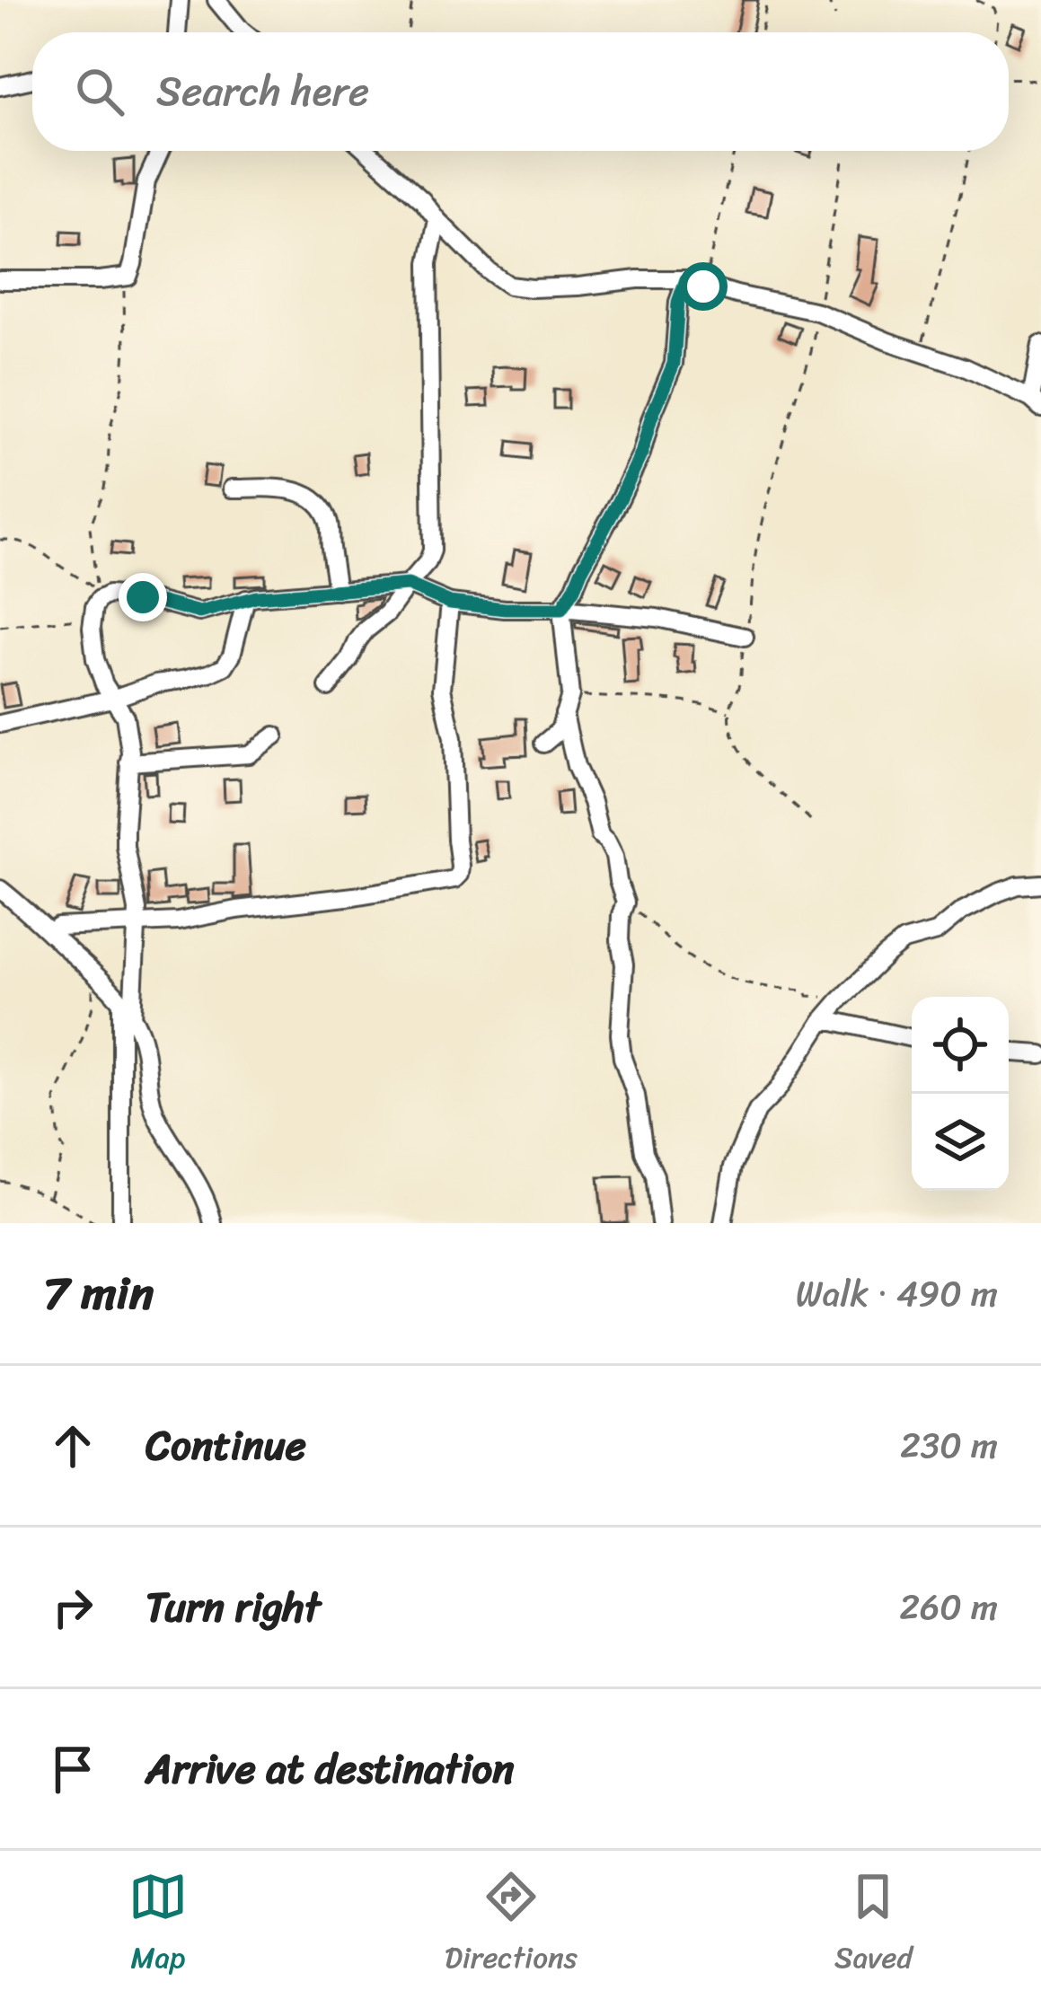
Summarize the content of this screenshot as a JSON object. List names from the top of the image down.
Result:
{
  "page": {
    "search": "Search here",
    "heading": ["7 min", "Walk · 490 m"],
    "list": [
      ["Continue", "230 m"],
      ["Turn right", "260 m"],
      "Arrive at destination"
    ],
    "nav": ["Map", "Directions", "Saved"]
  }
}
